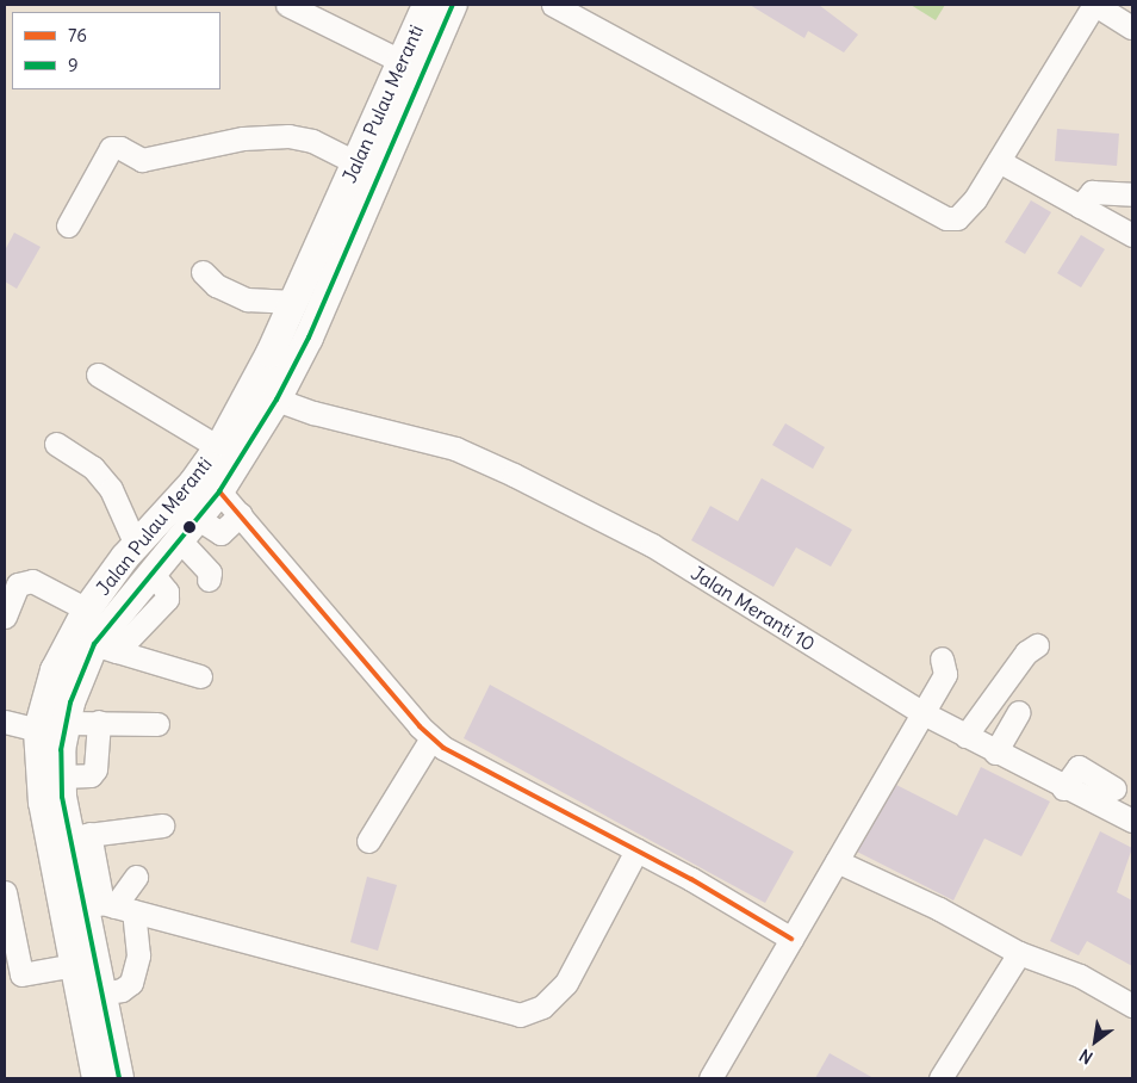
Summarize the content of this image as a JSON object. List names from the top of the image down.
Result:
{
  "streets": {
    "main road": ["Jalan Pulau Meranti"],
    "street": ["Jalan Meranti 10"]
  },
  "crossings": [
    ["Jalan Pulau Meranti", "Jalan Meranti 10"]
  ],
  "lines": ["transit line 9", "transit line 76"],
  "legend": ["76", "9"],
  "north": "bottom left"
}
